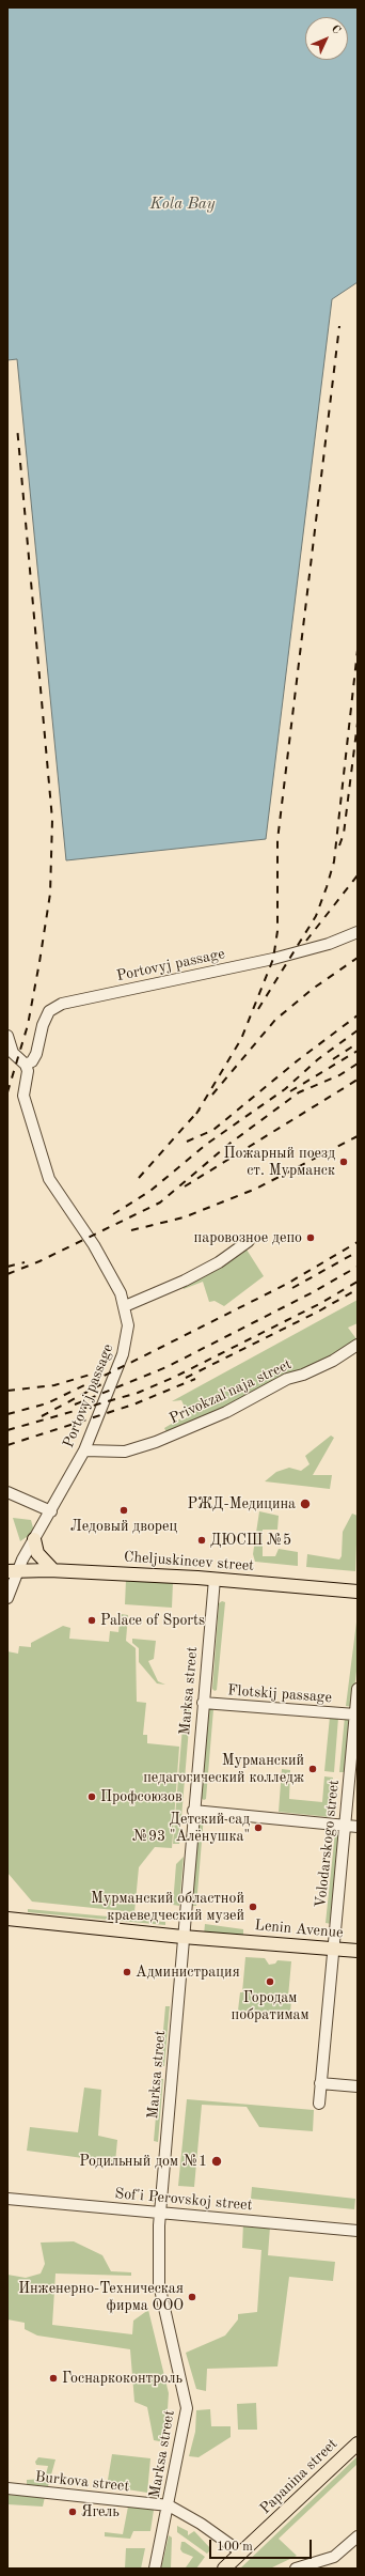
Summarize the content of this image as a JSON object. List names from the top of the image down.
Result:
{
  "streets": {
    "main road": ["Cheljuskincev street", "Lenin Avenue", "Papanina street"],
    "street": [
      "Portovyj passage",
      "Privokzal'naja street",
      "Marksa street",
      "Flotskij passage",
      "Volodarskogo street",
      "Sof'i Perovskoj street",
      "Burkova street"
    ]
  },
  "crossings": [
    ["Portovyj passage", "Privokzal'naja street"],
    ["Portovyj passage", "Cheljuskincev street"],
    ["Cheljuskincev street", "Marksa street"],
    ["Marksa street", "Flotskij passage"],
    ["Marksa street", "Lenin Avenue"],
    ["Marksa street", "Sof'i Perovskoj street"],
    ["Marksa street", "Burkova street"],
    ["Flotskij passage", "Volodarskogo street"],
    ["Volodarskogo street", "Lenin Avenue"],
    ["Papanina street", "Burkova street"]
  ],
  "water": ["Kola Bay"],
  "places": [
    "Пожарный поезд ст. Мурманск",
    "паровозное депо",
    "РЖД-Медицина",
    "Ледовый дворец",
    "ДЮСШ №5",
    "Palace of Sports",
    "Мурманский педагогический колледж",
    "Профсоюзов",
    "Детский сад №93 \"Алёнушка\"",
    "Мурманский областной краеведческий музей",
    "Администрация",
    "Городам побратимам",
    "Родильный дом №1",
    "Инженерно-Техническая фирма ООО",
    "Госнаркоконтроль",
    "Ягель"
  ],
  "scale_bar": "100 m",
  "north": "top right"
}
